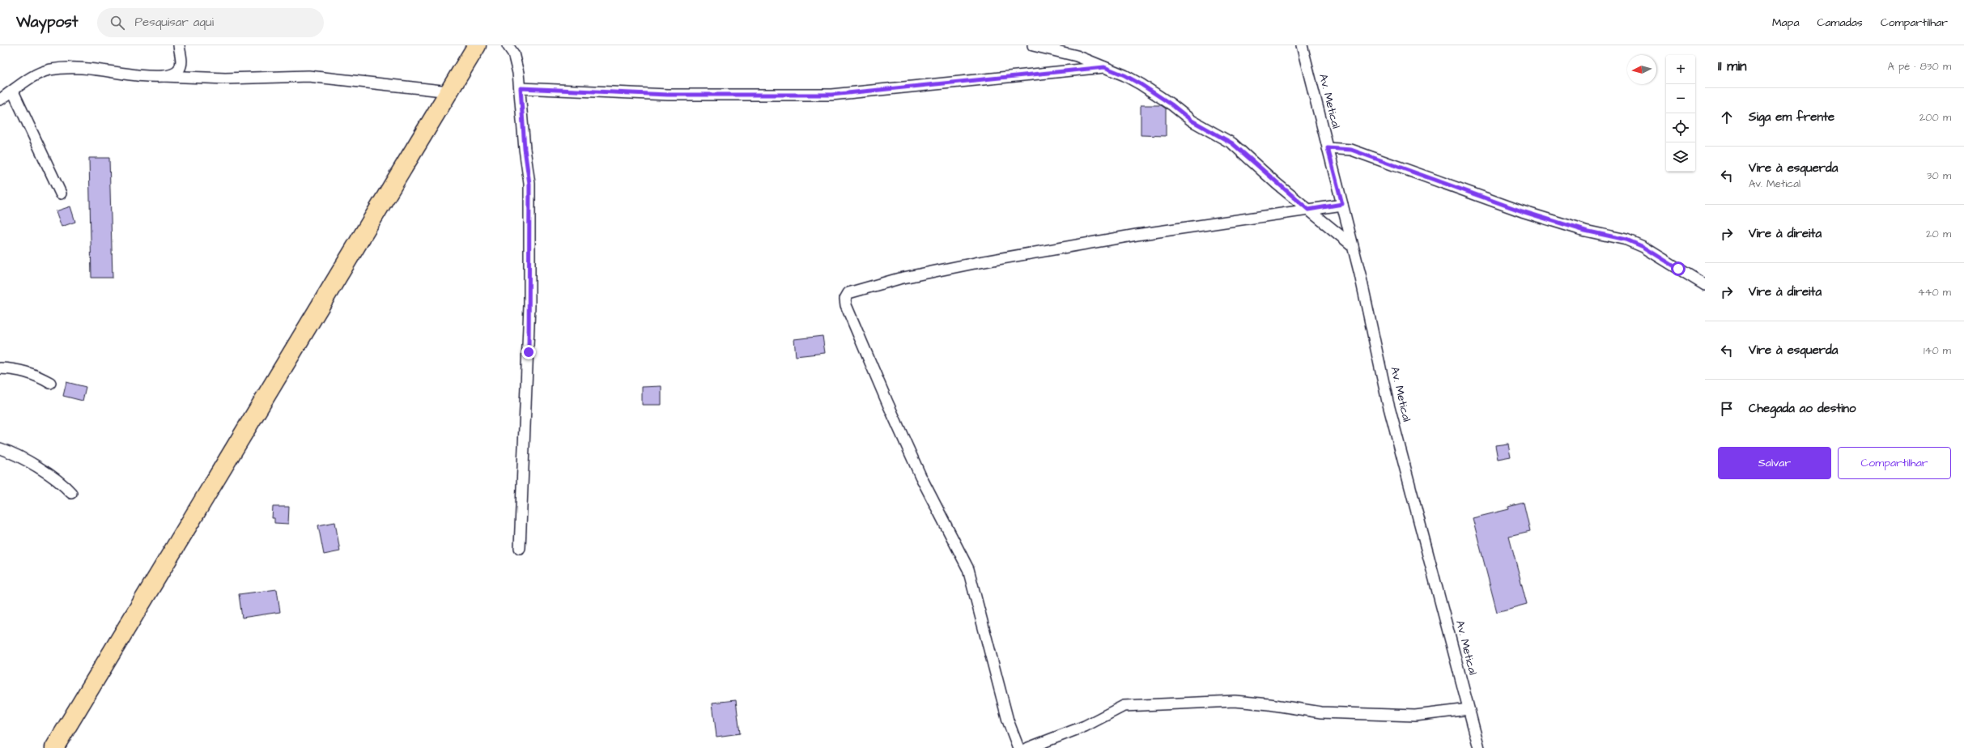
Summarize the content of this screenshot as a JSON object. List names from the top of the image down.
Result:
{
  "streets": {
    "street": ["Av. Metical"]
  },
  "north": "left",
  "page": {
    "header": "Waypost",
    "search": "Pesquisar aqui",
    "nav": ["Mapa", "Camadas", "Compartilhar"],
    "heading": ["11 min", "A pé · 830 m"],
    "map_buttons": ["+", "−"],
    "list": [
      ["Siga em frente", "200 m"],
      ["Vire à esquerda", "Av. Metical", "30 m"],
      ["Vire à direita", "20 m"],
      ["Vire à direita", "440 m"],
      ["Vire à esquerda", "140 m"],
      "Chegada ao destino"
    ],
    "buttons": ["Salvar", "Compartilhar"]
  }
}
